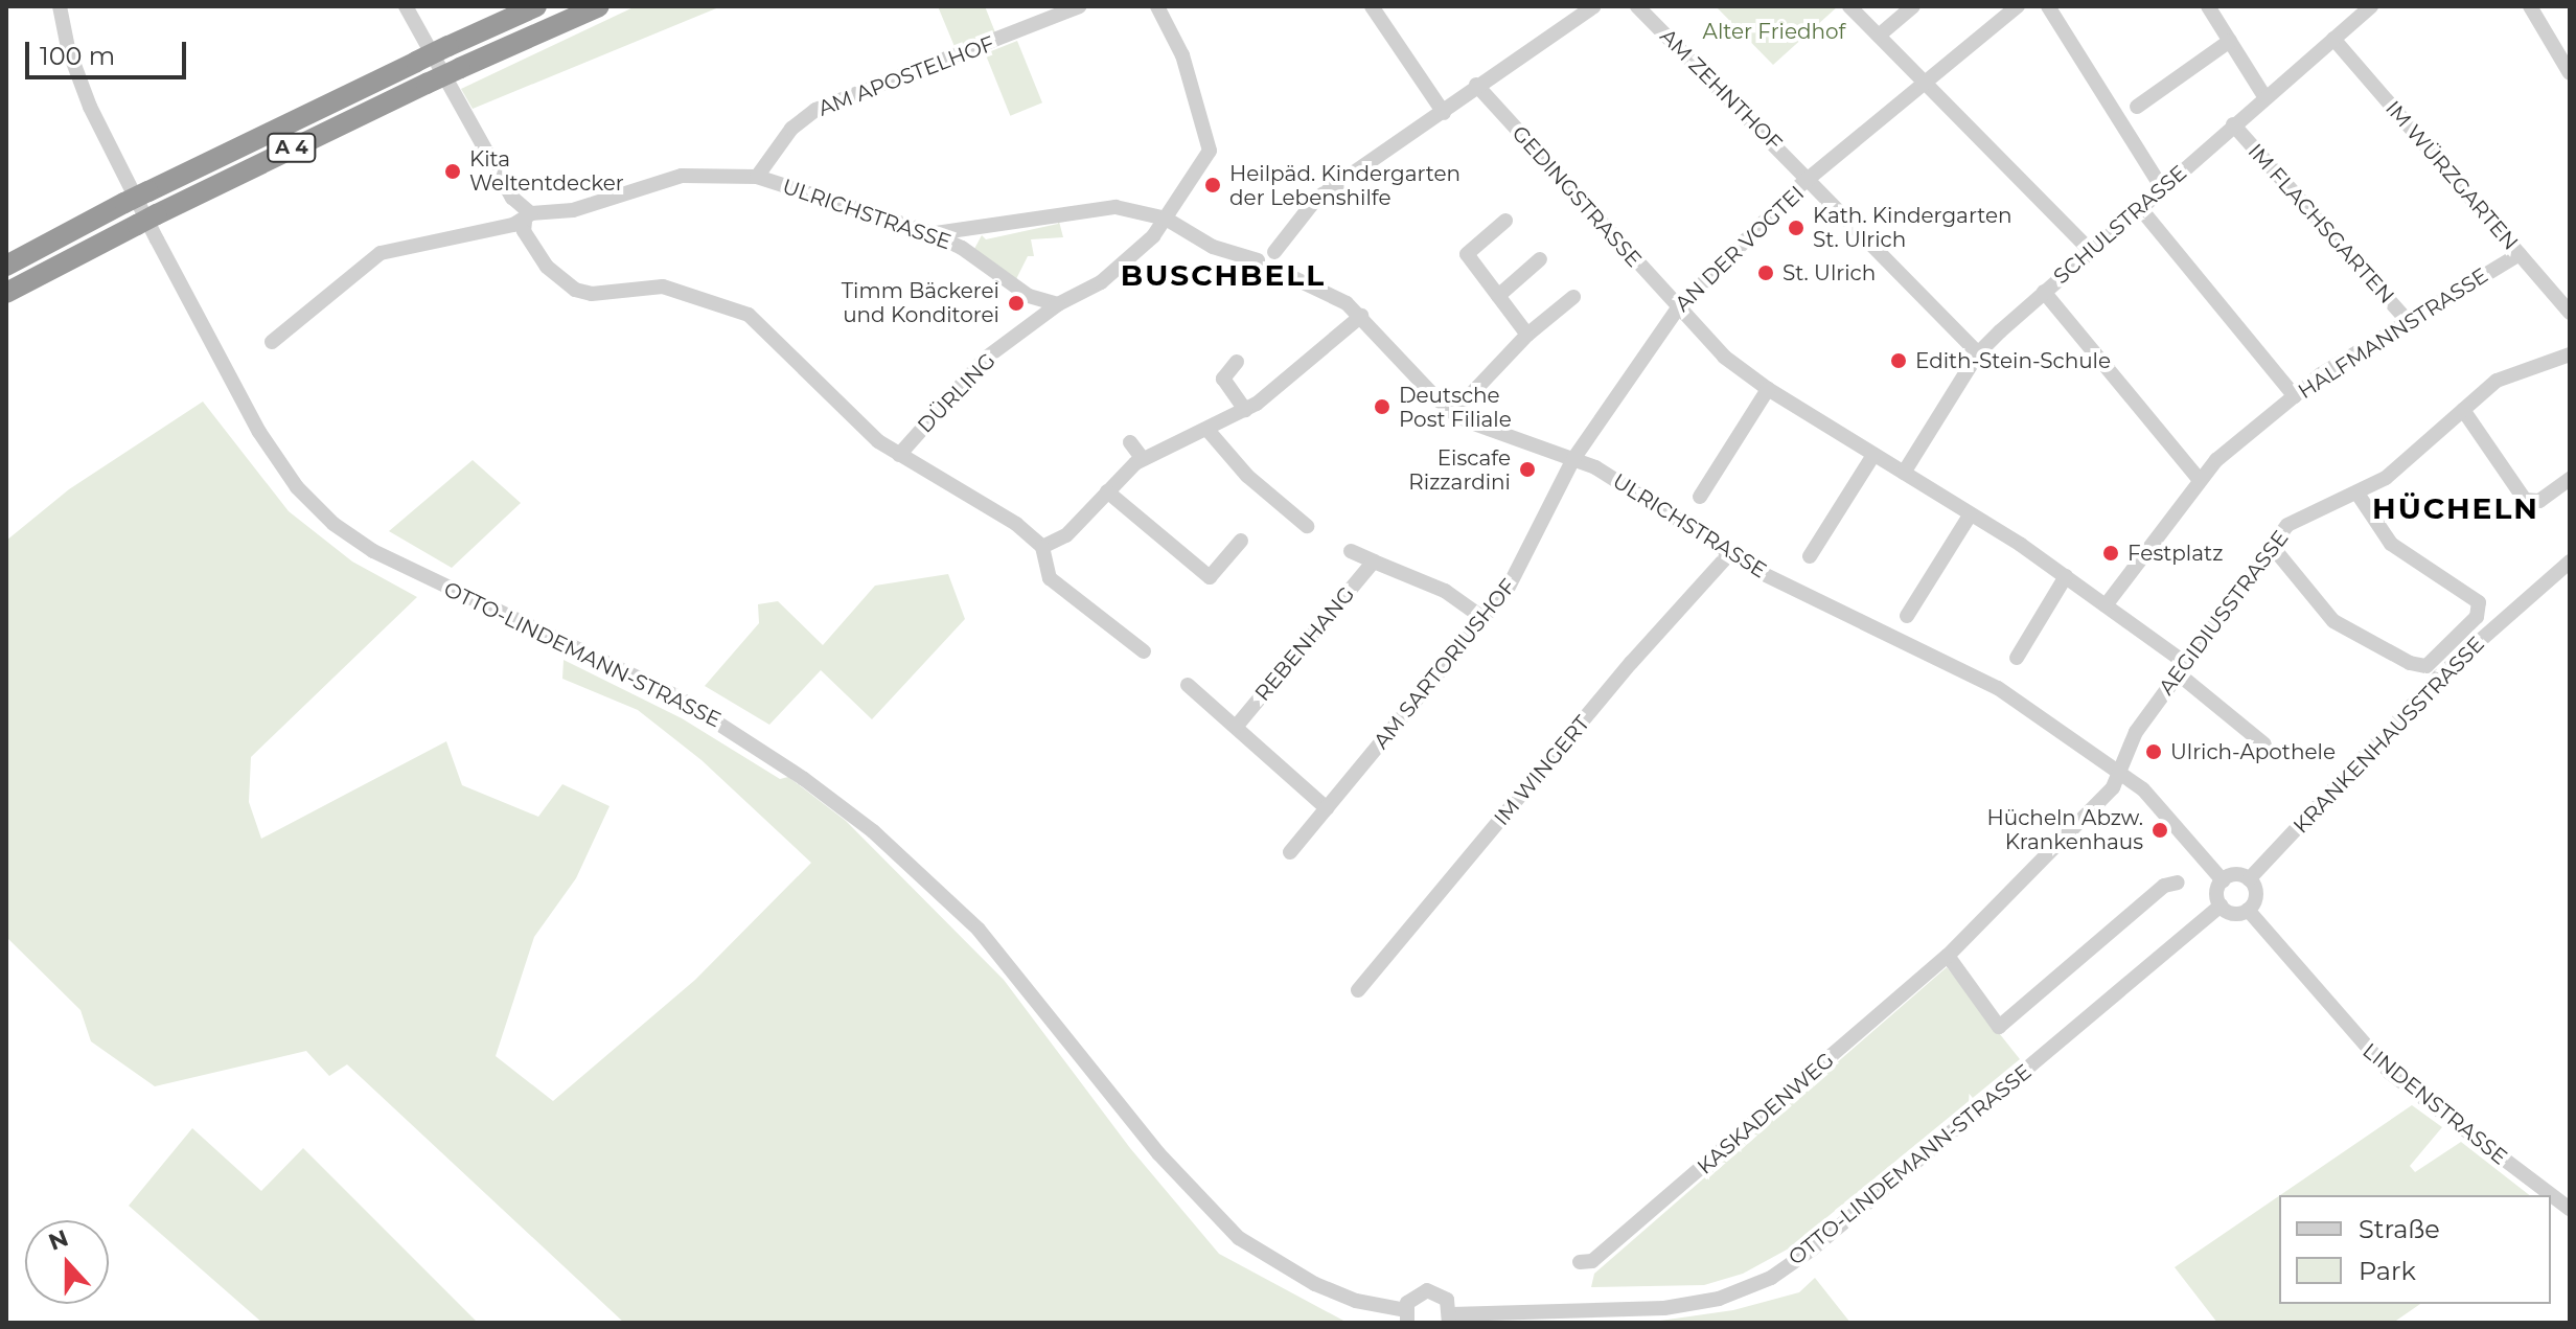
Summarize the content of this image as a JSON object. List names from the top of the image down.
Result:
{
  "streets": {
    "highway": ["A 4"],
    "street": [
      "AM APOSTELHOF",
      "AM ZEHNTHOF",
      "IM WÜRZGARTEN",
      "GEDINGSTRASSE",
      "ULRICHSTRASSE",
      "IM FLACHSGARTEN",
      "SCHULSTRASSE",
      "AN DER VOGTEI",
      "HALFMANNSTRASSE",
      "DÜRLING",
      "AEGIDIUSSTRASSE",
      "REBENHANG",
      "OTTO-LINDEMANN-STRASSE",
      "AM SARTORIUSHOF",
      "KRANKENHAUSSTRASSE",
      "IM WINGERT",
      "LINDENSTRASSE",
      "KASKADENWEG"
    ]
  },
  "crossings": [
    ["AM APOSTELHOF", "ULRICHSTRASSE"],
    ["AM ZEHNTHOF", "SCHULSTRASSE"],
    ["AM ZEHNTHOF", "AN DER VOGTEI"],
    ["IM WÜRZGARTEN", "SCHULSTRASSE"],
    ["IM WÜRZGARTEN", "HALFMANNSTRASSE"],
    ["GEDINGSTRASSE", "SCHULSTRASSE"],
    ["GEDINGSTRASSE", "AN DER VOGTEI"],
    ["GEDINGSTRASSE", "HALFMANNSTRASSE"],
    ["GEDINGSTRASSE", "AEGIDIUSSTRASSE"],
    ["ULRICHSTRASSE", "AN DER VOGTEI"],
    ["ULRICHSTRASSE", "DÜRLING"],
    ["ULRICHSTRASSE", "AEGIDIUSSTRASSE"],
    ["ULRICHSTRASSE", "AM SARTORIUSHOF"],
    ["ULRICHSTRASSE", "IM WINGERT"],
    ["ULRICHSTRASSE", "KASKADENWEG"],
    ["IM FLACHSGARTEN", "SCHULSTRASSE"],
    ["IM FLACHSGARTEN", "HALFMANNSTRASSE"],
    ["AN DER VOGTEI", "AM SARTORIUSHOF"],
    ["AEGIDIUSSTRASSE", "KASKADENWEG"],
    ["OTTO-LINDEMANN-STRASSE", "KRANKENHAUSSTRASSE"],
    ["OTTO-LINDEMANN-STRASSE", "LINDENSTRASSE"],
    ["KRANKENHAUSSTRASSE", "LINDENSTRASSE"]
  ],
  "districts": ["BUSCHBELL", "HÜCHELN"],
  "parks": ["Alter Friedhof"],
  "places": [
    "Kita Weltentdecker",
    "Heilpäd. Kindergarten der Lebenshilfe",
    "Kath. Kindergarten St. Ulrich",
    "St. Ulrich",
    "Timm Bäckerei und Konditorei",
    "Edith-Stein-Schule",
    "Deutsche Post Filiale",
    "Eiscafe Rizzardini",
    "Festplatz",
    "Ulrich-Apothele",
    "Hücheln Abzw. Krankenhaus"
  ],
  "legend": ["Straße", "Park"],
  "scale_bar": "100 m",
  "north": "top"
}
